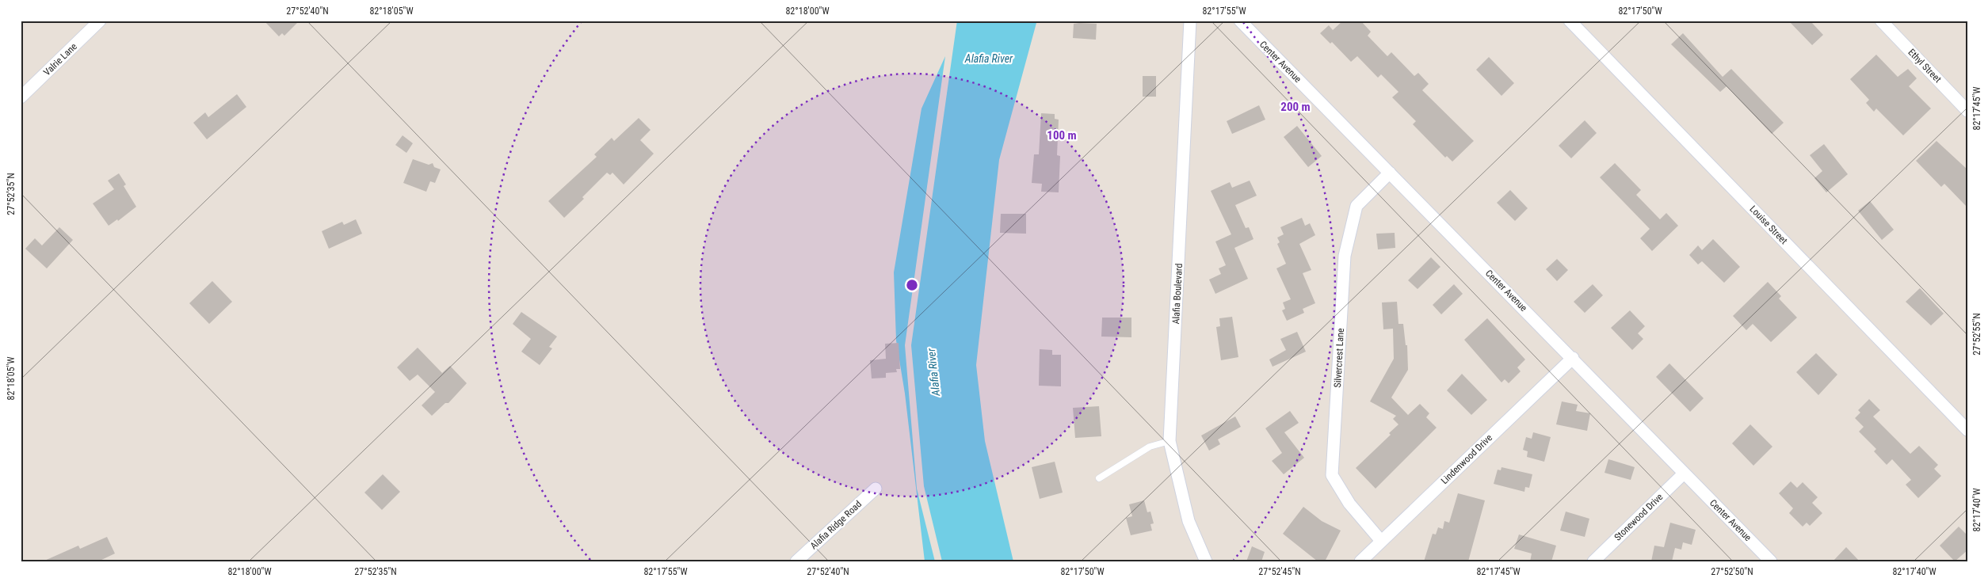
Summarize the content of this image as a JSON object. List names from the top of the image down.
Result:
{
  "streets": {
    "street": [
      "Valrie Lane",
      "Center Avenue",
      "Ethyl Street",
      "Louise Street",
      "Alafia Boulevard",
      "Silvercrest Lane",
      "Lindenwood Drive",
      "Stonewood Drive",
      "Alafia Ridge Road"
    ]
  },
  "crossings": [
    ["Center Avenue", "Silvercrest Lane"],
    ["Center Avenue", "Lindenwood Drive"],
    ["Center Avenue", "Stonewood Drive"],
    ["Silvercrest Lane", "Lindenwood Drive"]
  ],
  "water": ["Alafia River"],
  "coordinates": [
    "27°52'40\"N",
    "82°18'05\"W",
    "82°18'00\"W",
    "82°17'55\"W",
    "82°17'50\"W",
    "82°17'45\"W",
    "27°52'35\"N",
    "27°52'55\"N",
    "82°17'40\"W",
    "27°52'45\"N",
    "27°52'50\"N"
  ],
  "rings": ["200 m", "100 m"]
}
